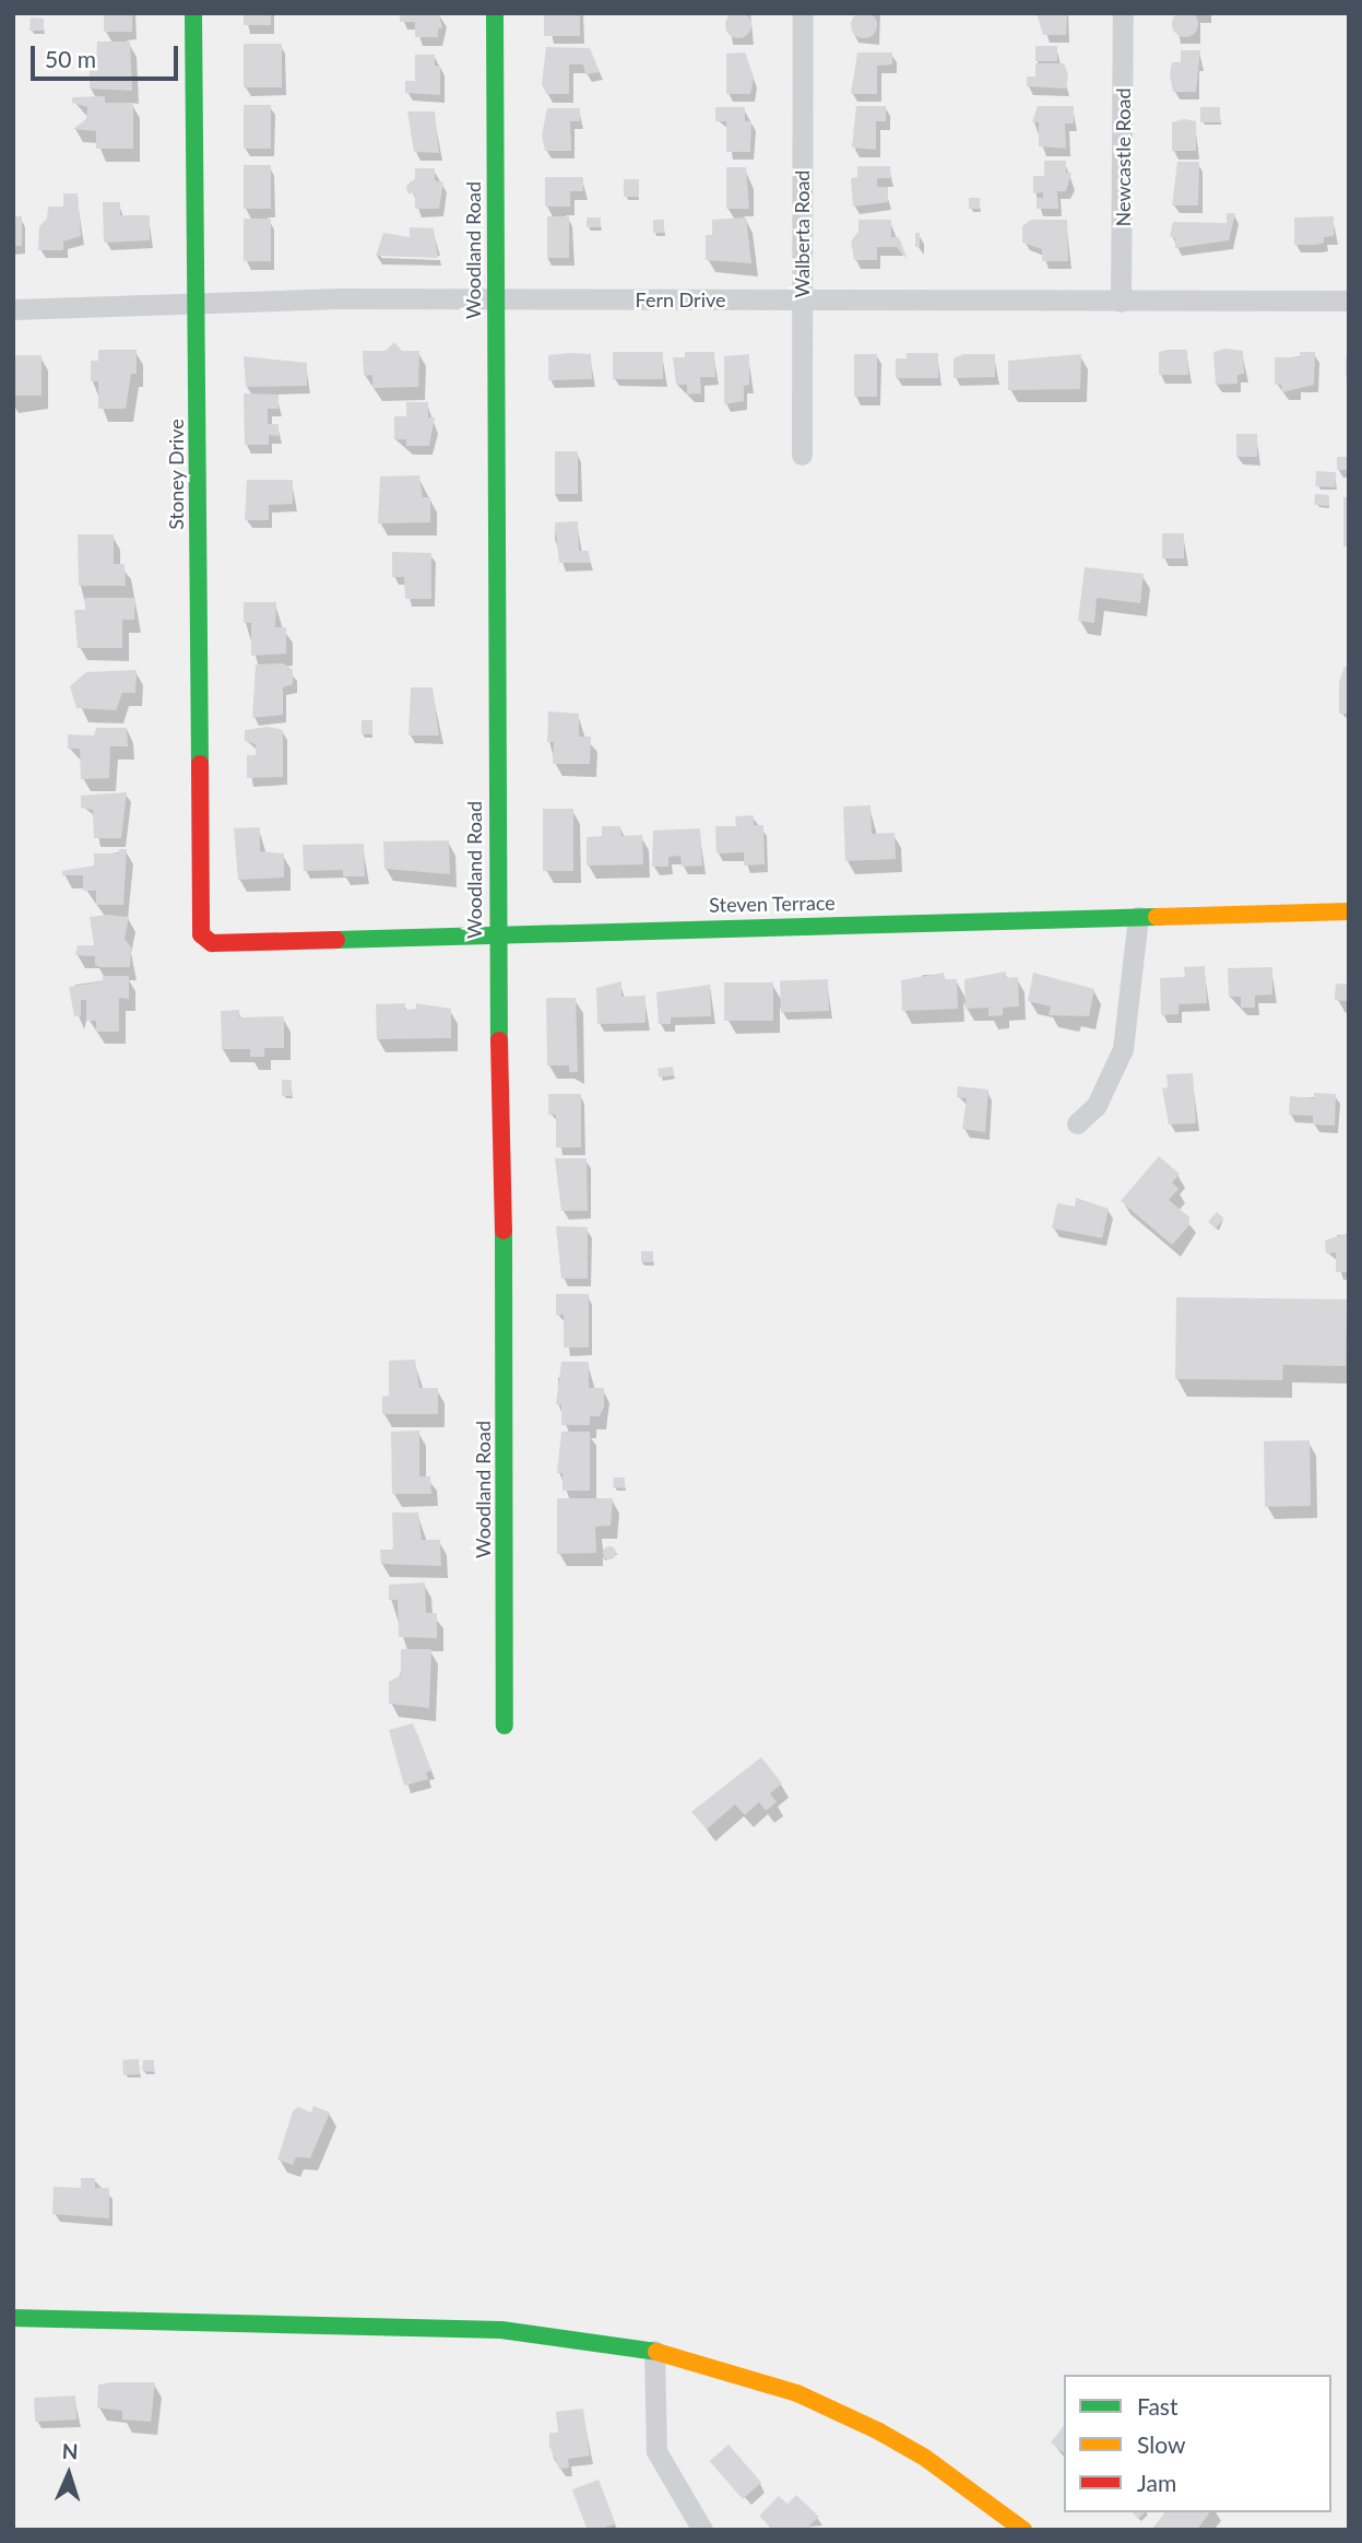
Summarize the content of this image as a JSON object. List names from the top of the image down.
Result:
{
  "streets": {
    "street": [
      "Newcastle Road",
      "Walberta Road",
      "Woodland Road",
      "Fern Drive",
      "Stoney Drive",
      "Steven Terrace"
    ]
  },
  "crossings": [
    ["Newcastle Road", "Fern Drive"],
    ["Walberta Road", "Fern Drive"],
    ["Woodland Road", "Fern Drive"],
    ["Woodland Road", "Steven Terrace"],
    ["Fern Drive", "Stoney Drive"],
    ["Stoney Drive", "Steven Terrace"]
  ],
  "legend": ["Fast", "Slow", "Jam"],
  "scale_bar": "50 m",
  "north": "top"
}
